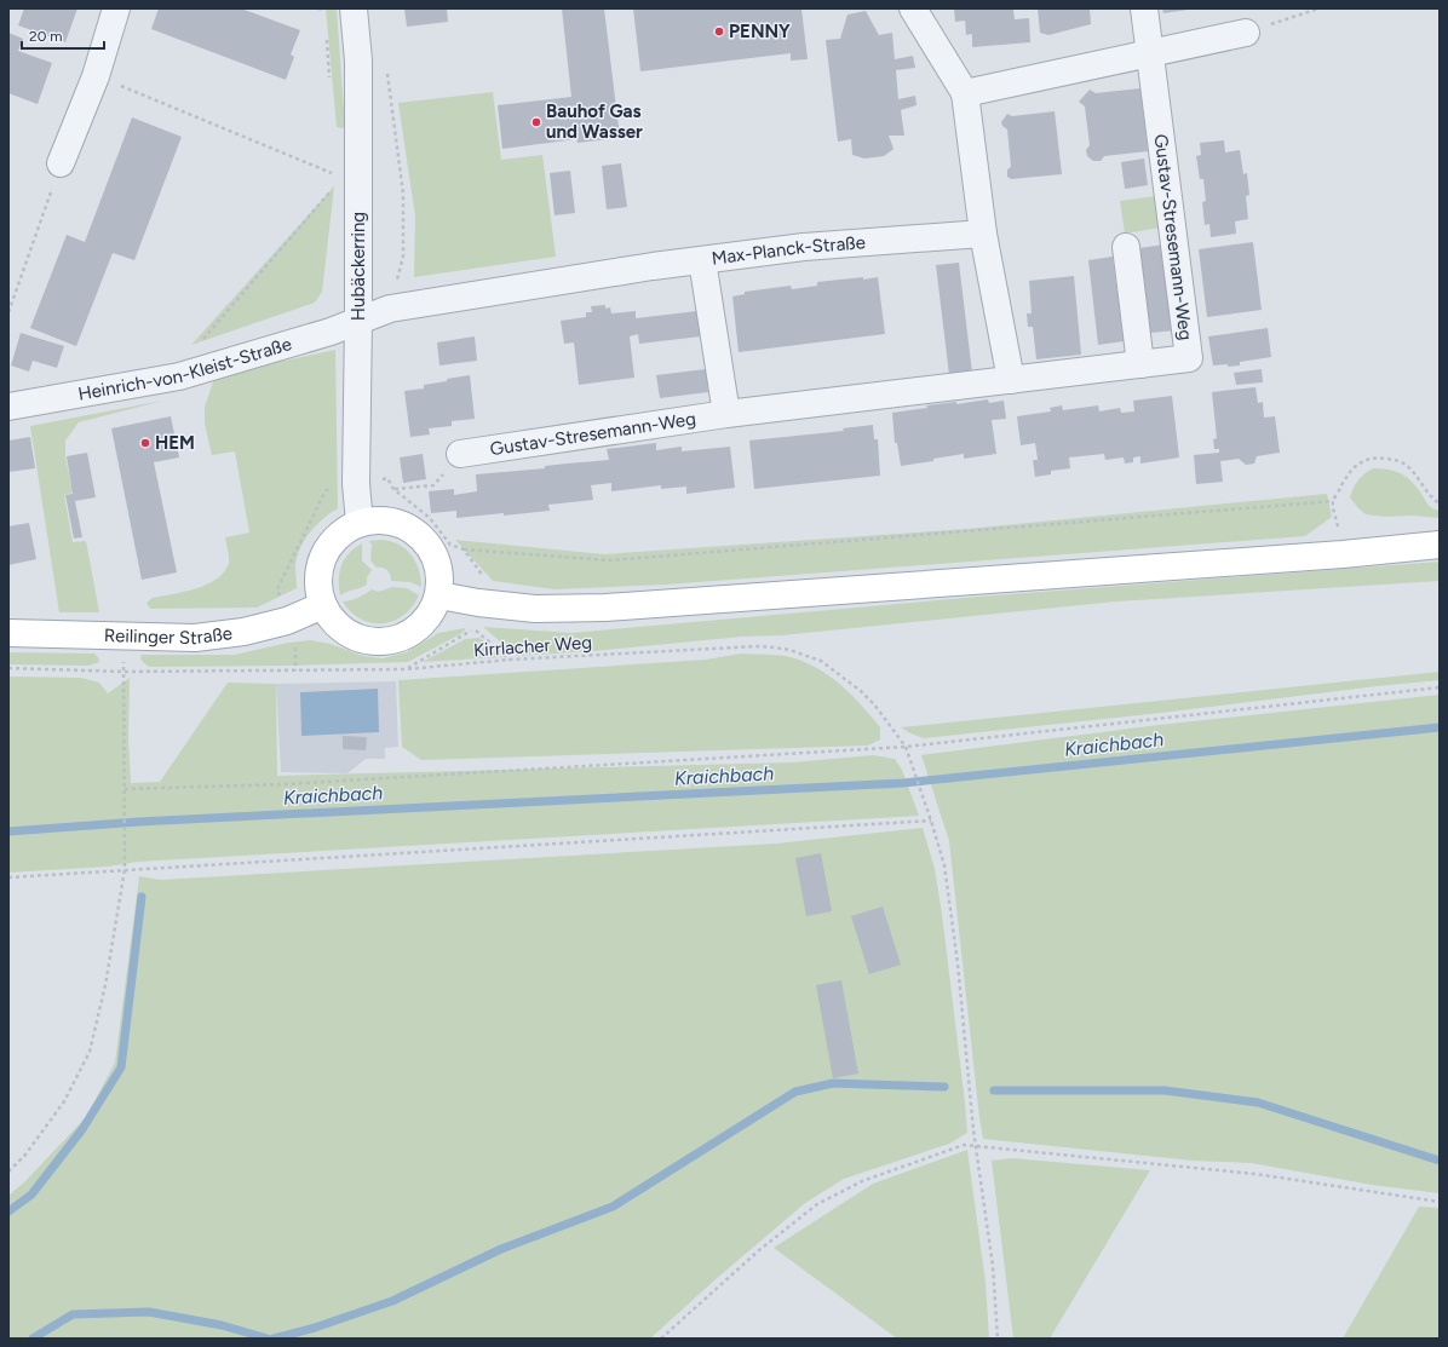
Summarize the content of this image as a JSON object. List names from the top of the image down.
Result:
{
  "streets": {
    "main road": ["Reilinger Straße"],
    "street": [
      "Gustav-Stresemann-Weg",
      "Max-Planck-Straße",
      "Hubäckerring",
      "Heinrich-von-Kleist-Straße"
    ],
    "path": ["Kirrlacher Weg"]
  },
  "crossings": [
    ["Max-Planck-Straße", "Hubäckerring"],
    ["Max-Planck-Straße", "Heinrich-von-Kleist-Straße"],
    ["Hubäckerring", "Heinrich-von-Kleist-Straße"],
    ["Hubäckerring", "Reilinger Straße"]
  ],
  "water": ["Kraichbach"],
  "places": ["PENNY", "Bauhof Gas und Wasser", "HEM"],
  "scale_bar": "20 m"
}
